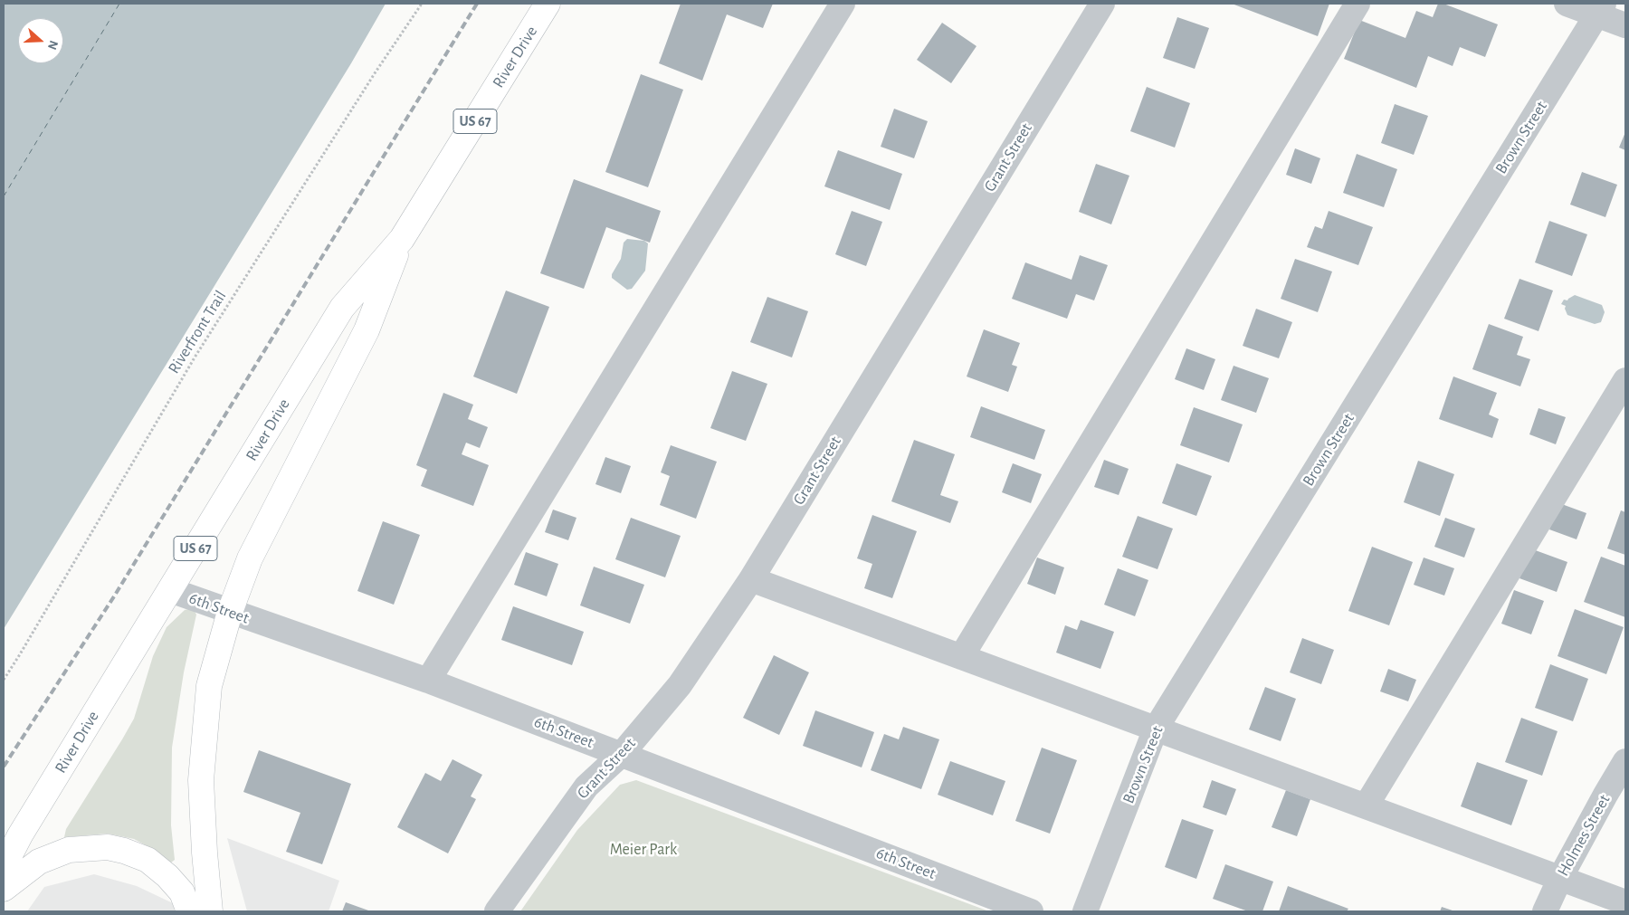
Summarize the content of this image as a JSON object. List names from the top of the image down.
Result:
{
  "streets": {
    "main road": ["River Drive", "US 67"],
    "street": [
      "Brown Street",
      "Grant Street",
      "6th Street",
      "Holmes Street"
    ],
    "path": ["Riverfront Trail"]
  },
  "crossings": [
    ["River Drive", "US 67"],
    ["River Drive", "6th Street"],
    ["US 67", "6th Street"],
    ["Grant Street", "6th Street"]
  ],
  "parks": ["Meier Park"],
  "north": "right"
}
